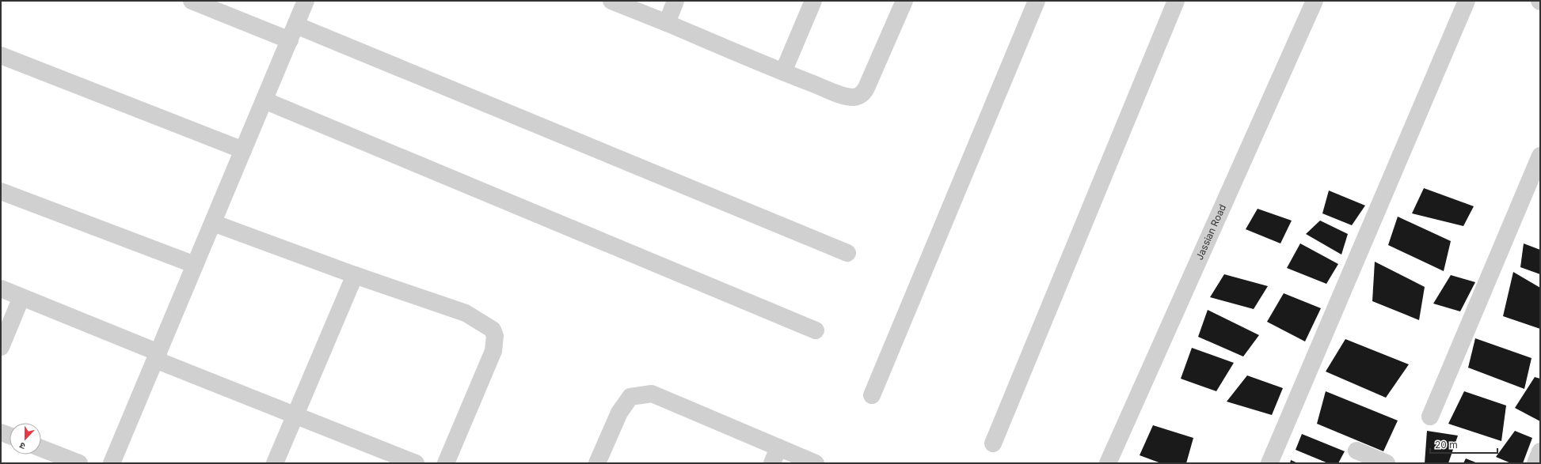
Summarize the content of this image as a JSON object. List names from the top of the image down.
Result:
{
  "streets": {
    "street": ["Jassian Road"]
  },
  "scale_bar": "20 m",
  "north": "bottom"
}
